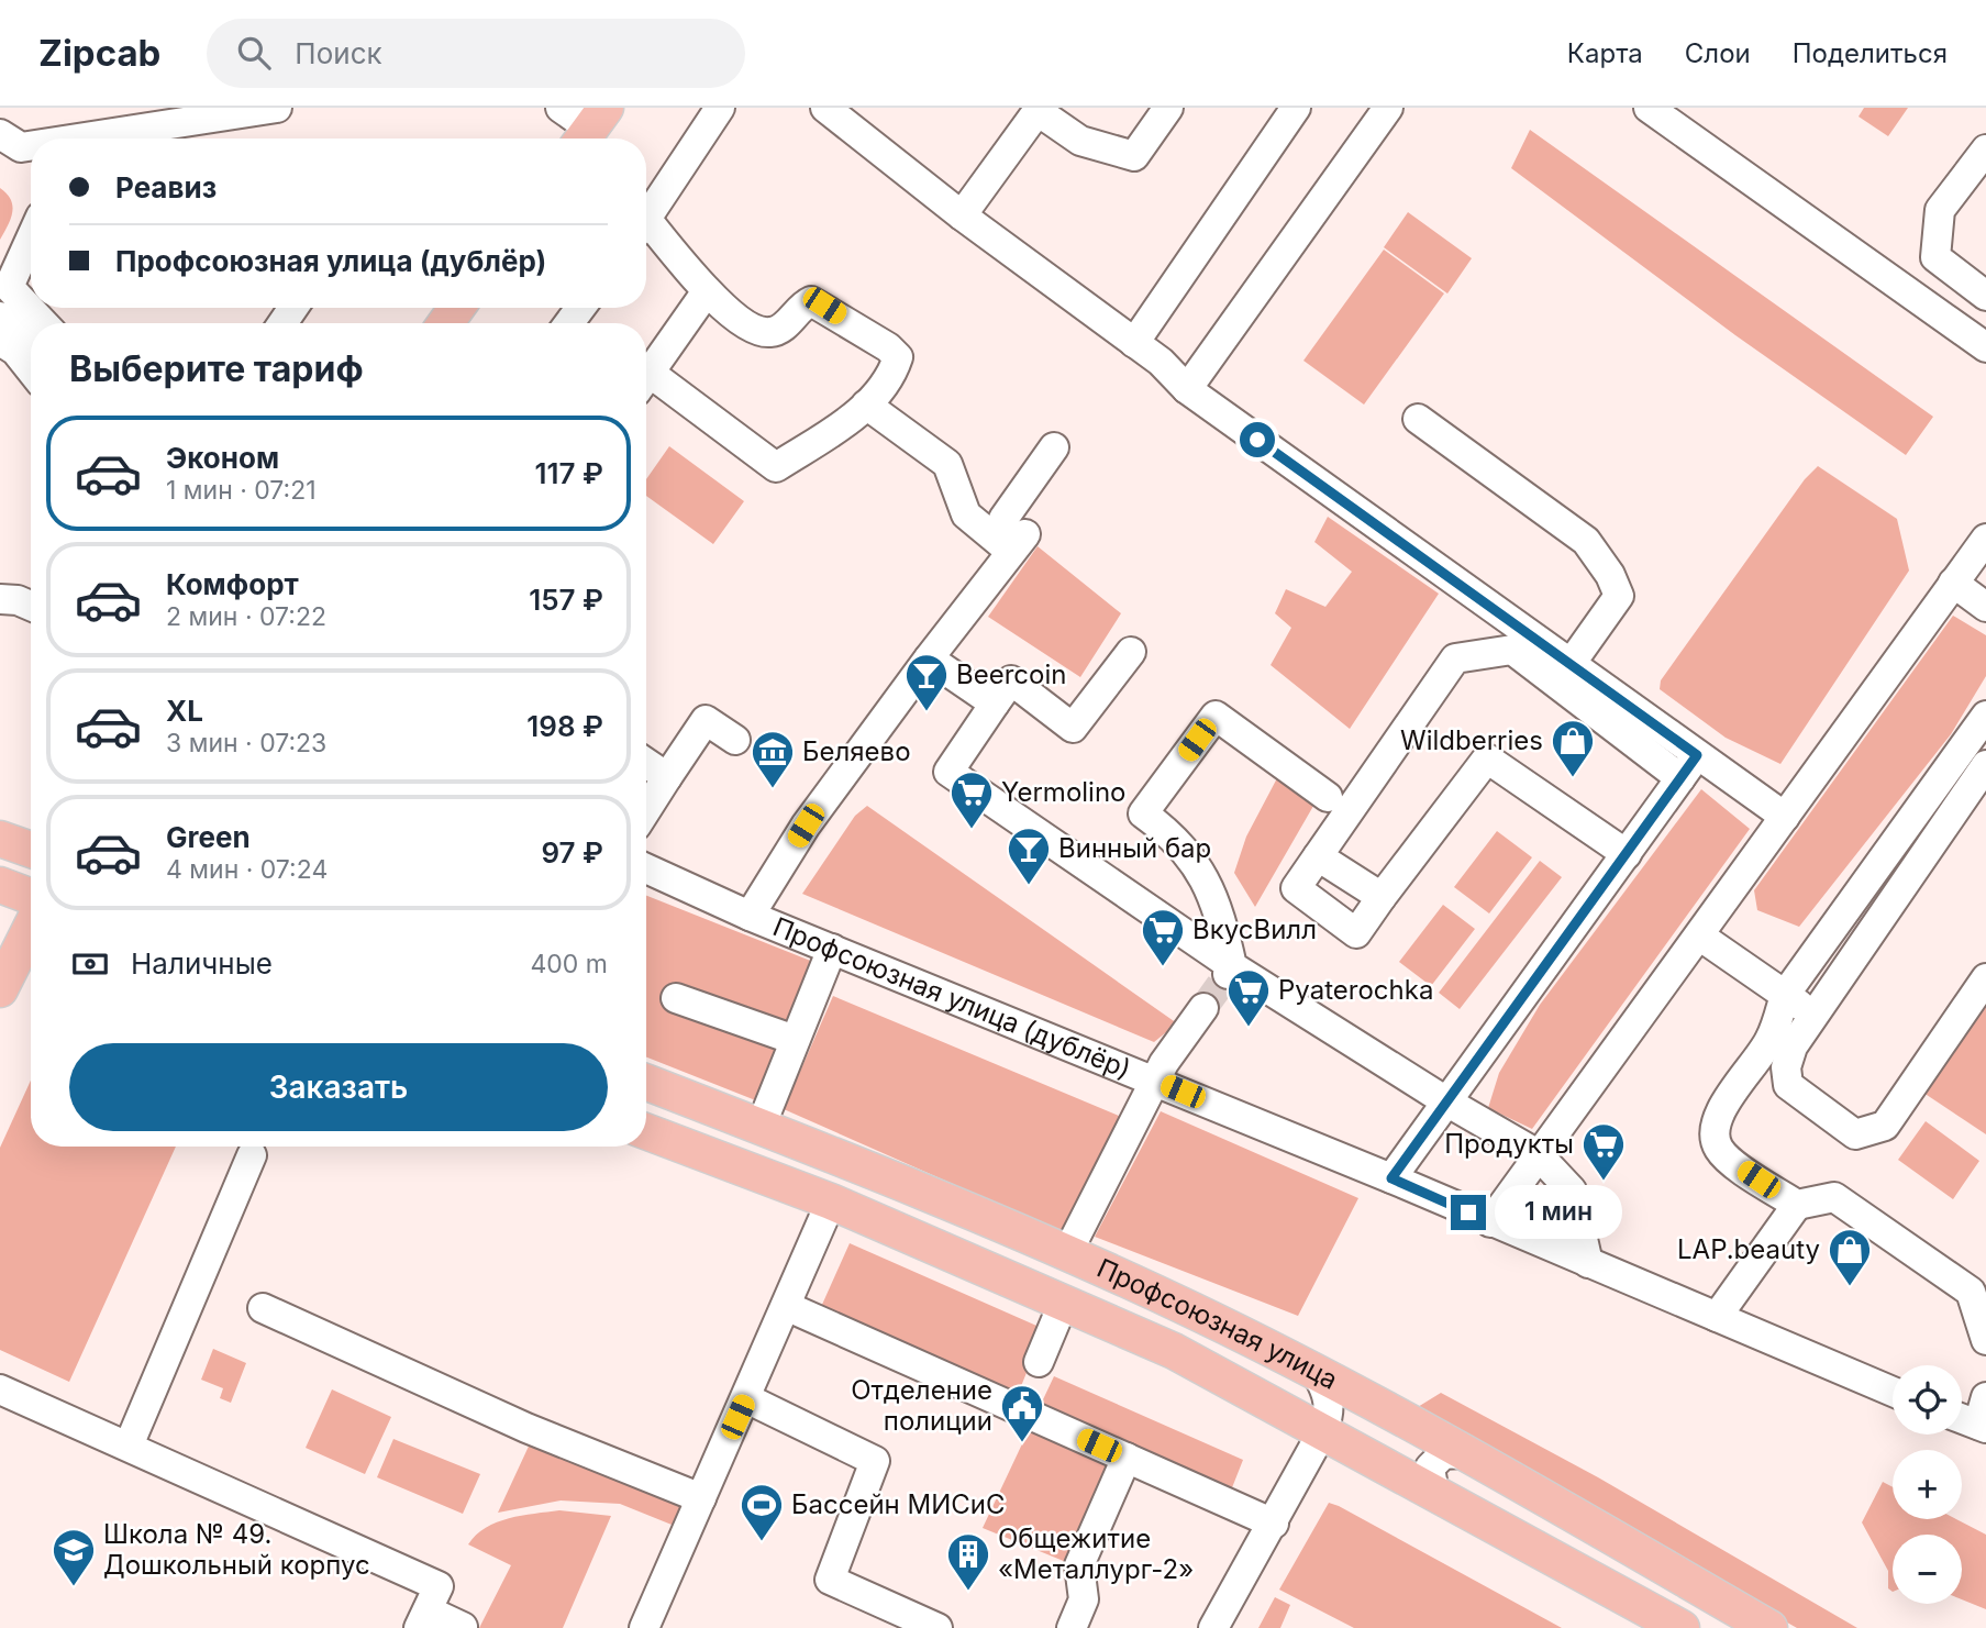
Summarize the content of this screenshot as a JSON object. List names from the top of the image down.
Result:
{
  "streets": {
    "main road": ["Профсоюзная улица"],
    "street": ["Профсоюзная улица (дублёр)"]
  },
  "places": {
    "bar": ["Beercoin", "Винный бар"],
    "shop": ["Wildberries", "LAP.beauty"],
    "museum": ["Беляево"],
    "supermarket": [
      "Yermolino",
      "ВкусВилл",
      "Pyaterochka",
      "Продукты"
    ],
    "public building": ["Отделение полиции"],
    "sports": ["Бассейн МИСиС"],
    "school or university": ["Школа № 49. Дошкольный корпус"],
    "building": ["Общежитие «Металлург-2»"]
  },
  "page": {
    "header": "Zipcab",
    "search": "Поиск",
    "nav": ["Карта", "Слои", "Поделиться"],
    "banner": ["Реавиз", "Профсоюзная улица (дублёр)"],
    "heading": "Выберите тариф",
    "list": [
      {
        "name": "Эконом",
        "note": "1 мин · 07:21",
        "value": "117 ₽"
      },
      {
        "name": "Комфорт",
        "note": "2 мин · 07:22",
        "value": "157 ₽"
      },
      {
        "name": "XL",
        "note": "3 мин · 07:23",
        "value": "198 ₽"
      },
      {
        "name": "Green",
        "note": "4 мин · 07:24",
        "value": "97 ₽"
      }
    ],
    "pay": ["Наличные", "400 m"],
    "buttons": "Заказать",
    "bubble": "1 мин",
    "map_buttons": ["+", "−"]
  }
}
